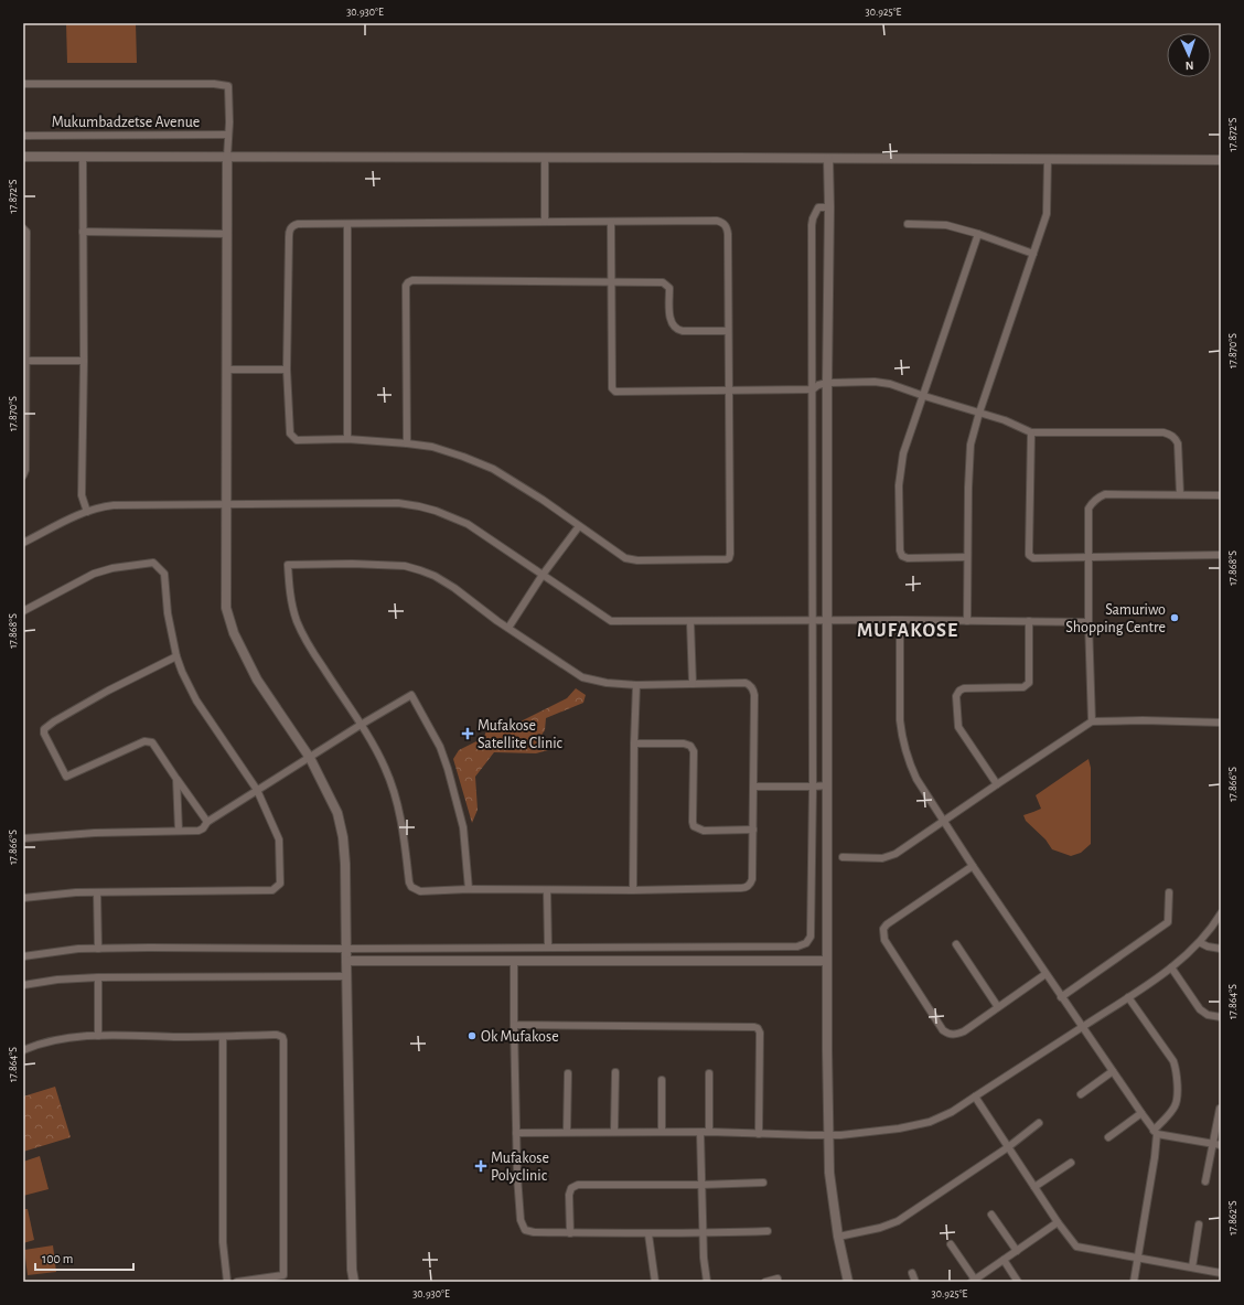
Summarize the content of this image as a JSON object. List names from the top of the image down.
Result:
{
  "streets": {
    "street": ["Mukumbadzetse Avenue"]
  },
  "districts": ["MUFAKOSE"],
  "places": {
    "other": ["Samuriwo Shopping Centre", "Ok Mufakose"],
    "health": ["Mufakose Satellite Clinic", "Mufakose Polyclinic"]
  },
  "scale_bar": "100 m",
  "north": "bottom",
  "coordinates": [
    "30.930°E",
    "30.925°E",
    "17.872°S",
    "17.870°S",
    "17.868°S",
    "17.866°S",
    "17.864°S",
    "17.862°S"
  ]
}
